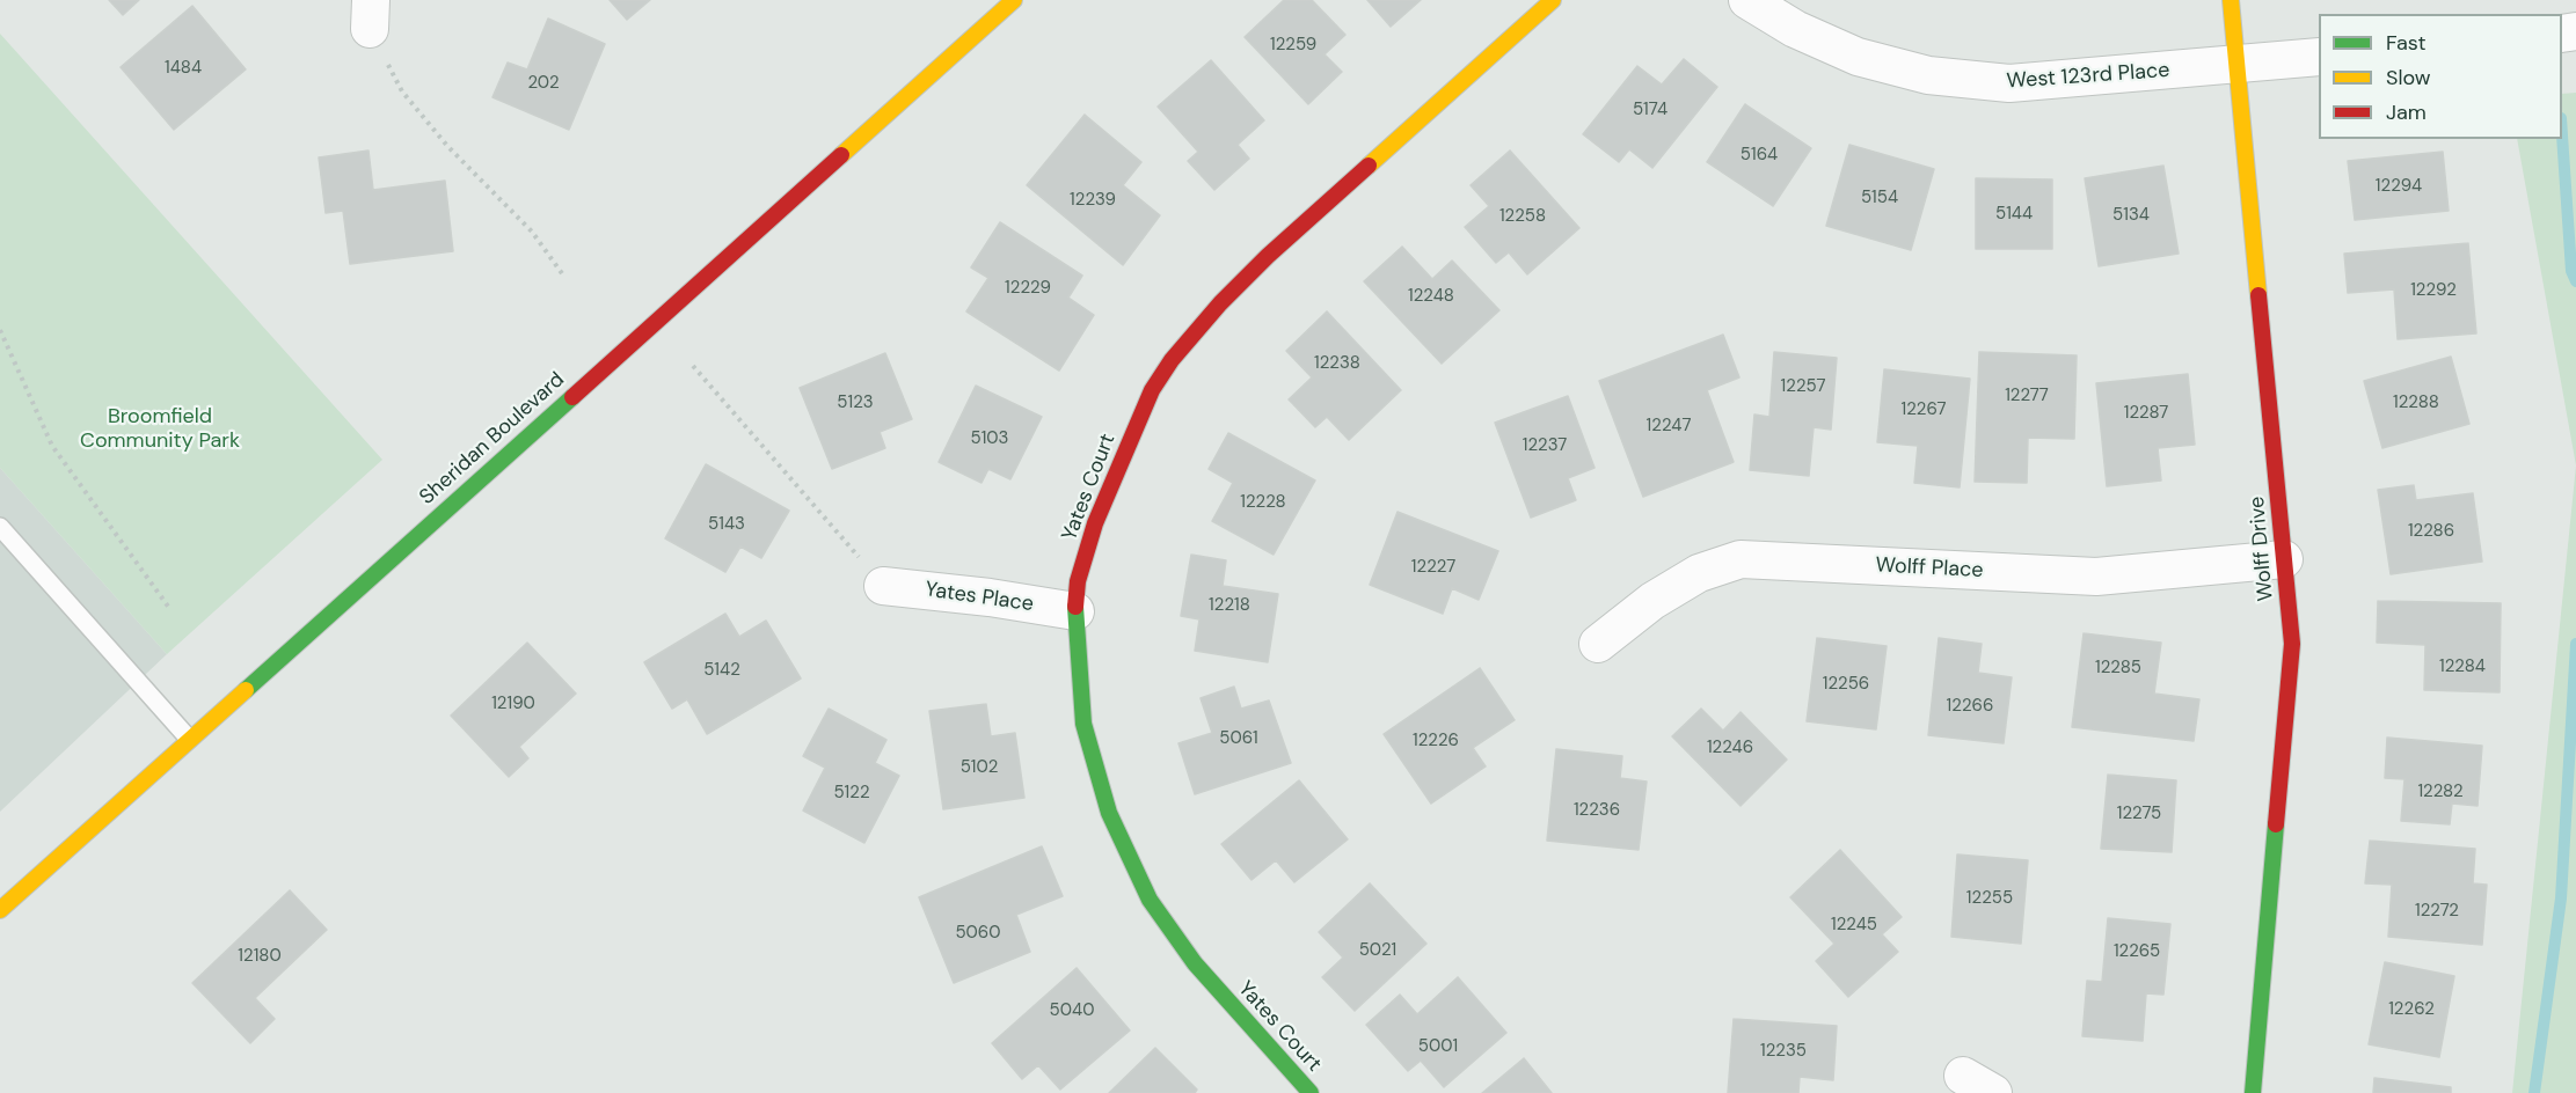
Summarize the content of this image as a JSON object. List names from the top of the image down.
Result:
{
  "streets": {
    "street": [
      "West 123rd Place",
      "Sheridan Boulevard",
      "Yates Court",
      "Wolff Drive",
      "Wolff Place",
      "Yates Place"
    ]
  },
  "crossings": [
    ["West 123rd Place", "Wolff Drive"],
    ["Yates Court", "Yates Place"],
    ["Wolff Drive", "Wolff Place"]
  ],
  "parks": ["Broomfield Community Park"],
  "house_numbers": [
    "12259",
    "1484",
    "202",
    "5174",
    "5164",
    "12294",
    "5154",
    "12239",
    "5144",
    "5134",
    "12258",
    "12229",
    "12292",
    "12248",
    "12238",
    "12257",
    "12277",
    "5123",
    "12288",
    "12267",
    "12287",
    "12247",
    "5103",
    "12237",
    "12228",
    "5143",
    "12286",
    "12227",
    "12218",
    "12284",
    "12285",
    "5142",
    "12256",
    "12190",
    "12266",
    "5061",
    "12226",
    "12246",
    "5102",
    "12282",
    "5122",
    "12236",
    "12275",
    "12255",
    "12272",
    "12245",
    "5060",
    "5021",
    "12265",
    "12180",
    "12262",
    "5040",
    "5001",
    "12235"
  ],
  "legend": ["Fast", "Slow", "Jam"]
}
